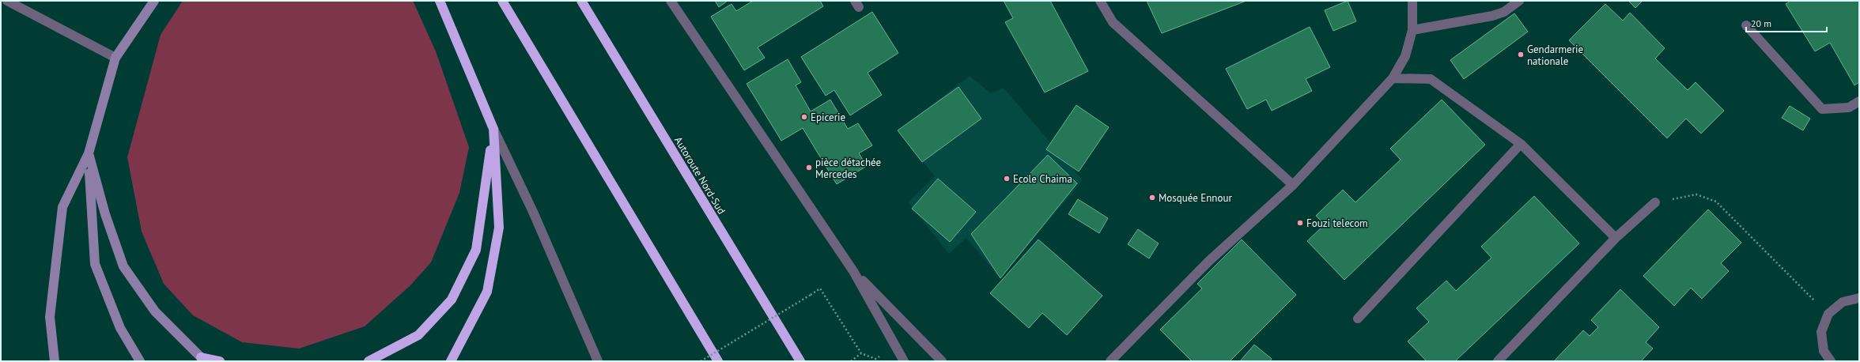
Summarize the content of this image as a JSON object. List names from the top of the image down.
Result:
{
  "streets": {
    "highway": ["Autoroute Nord-Sud"]
  },
  "places": [
    "Gendarmerie nationale",
    "Epicerie",
    "pièce détachée Mercedes",
    "Ecole Chaima",
    "Mosquée Ennour",
    "Fouzi telecom"
  ],
  "scale_bar": "20 m"
}
